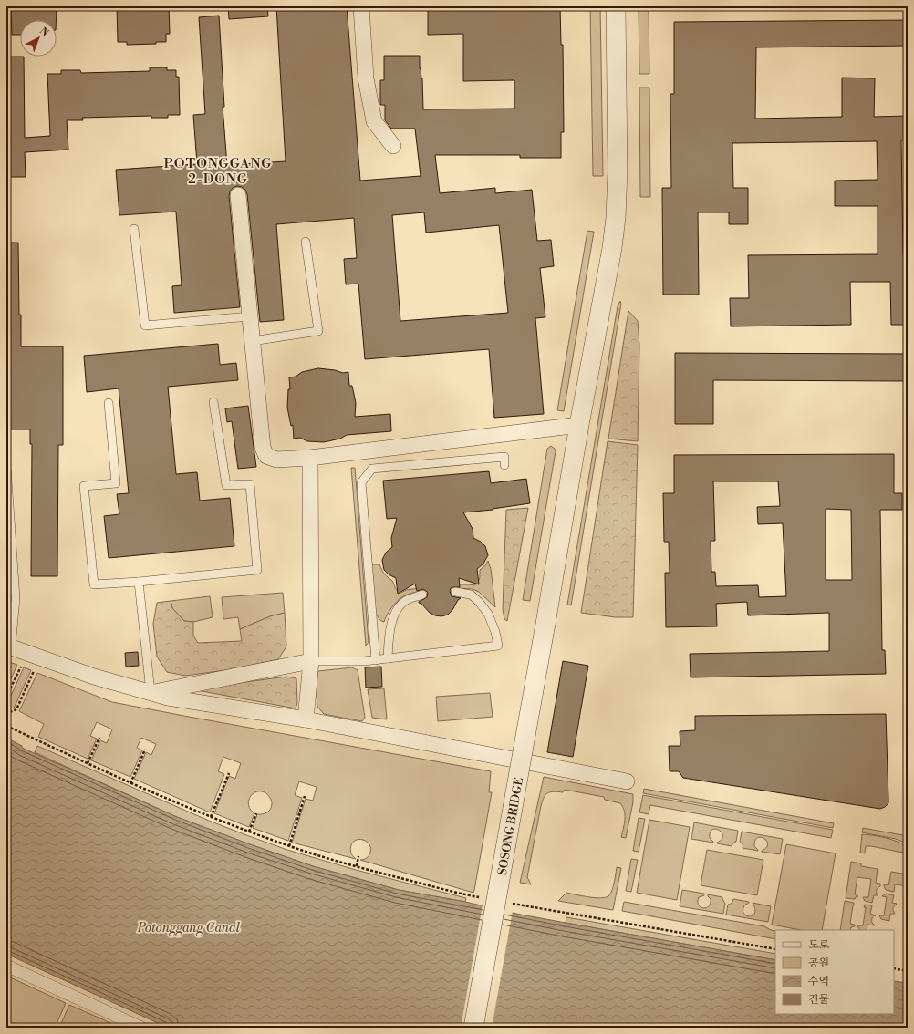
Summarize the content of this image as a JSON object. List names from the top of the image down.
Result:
{
  "streets": {
    "street": ["SOSONG BRIDGE"]
  },
  "districts": ["POTONGGANG 2-DONG"],
  "water": ["Potonggang Canal"],
  "legend": [
    "도로",
    "공원",
    "수역",
    "건물"
  ],
  "north": "top right"
}
